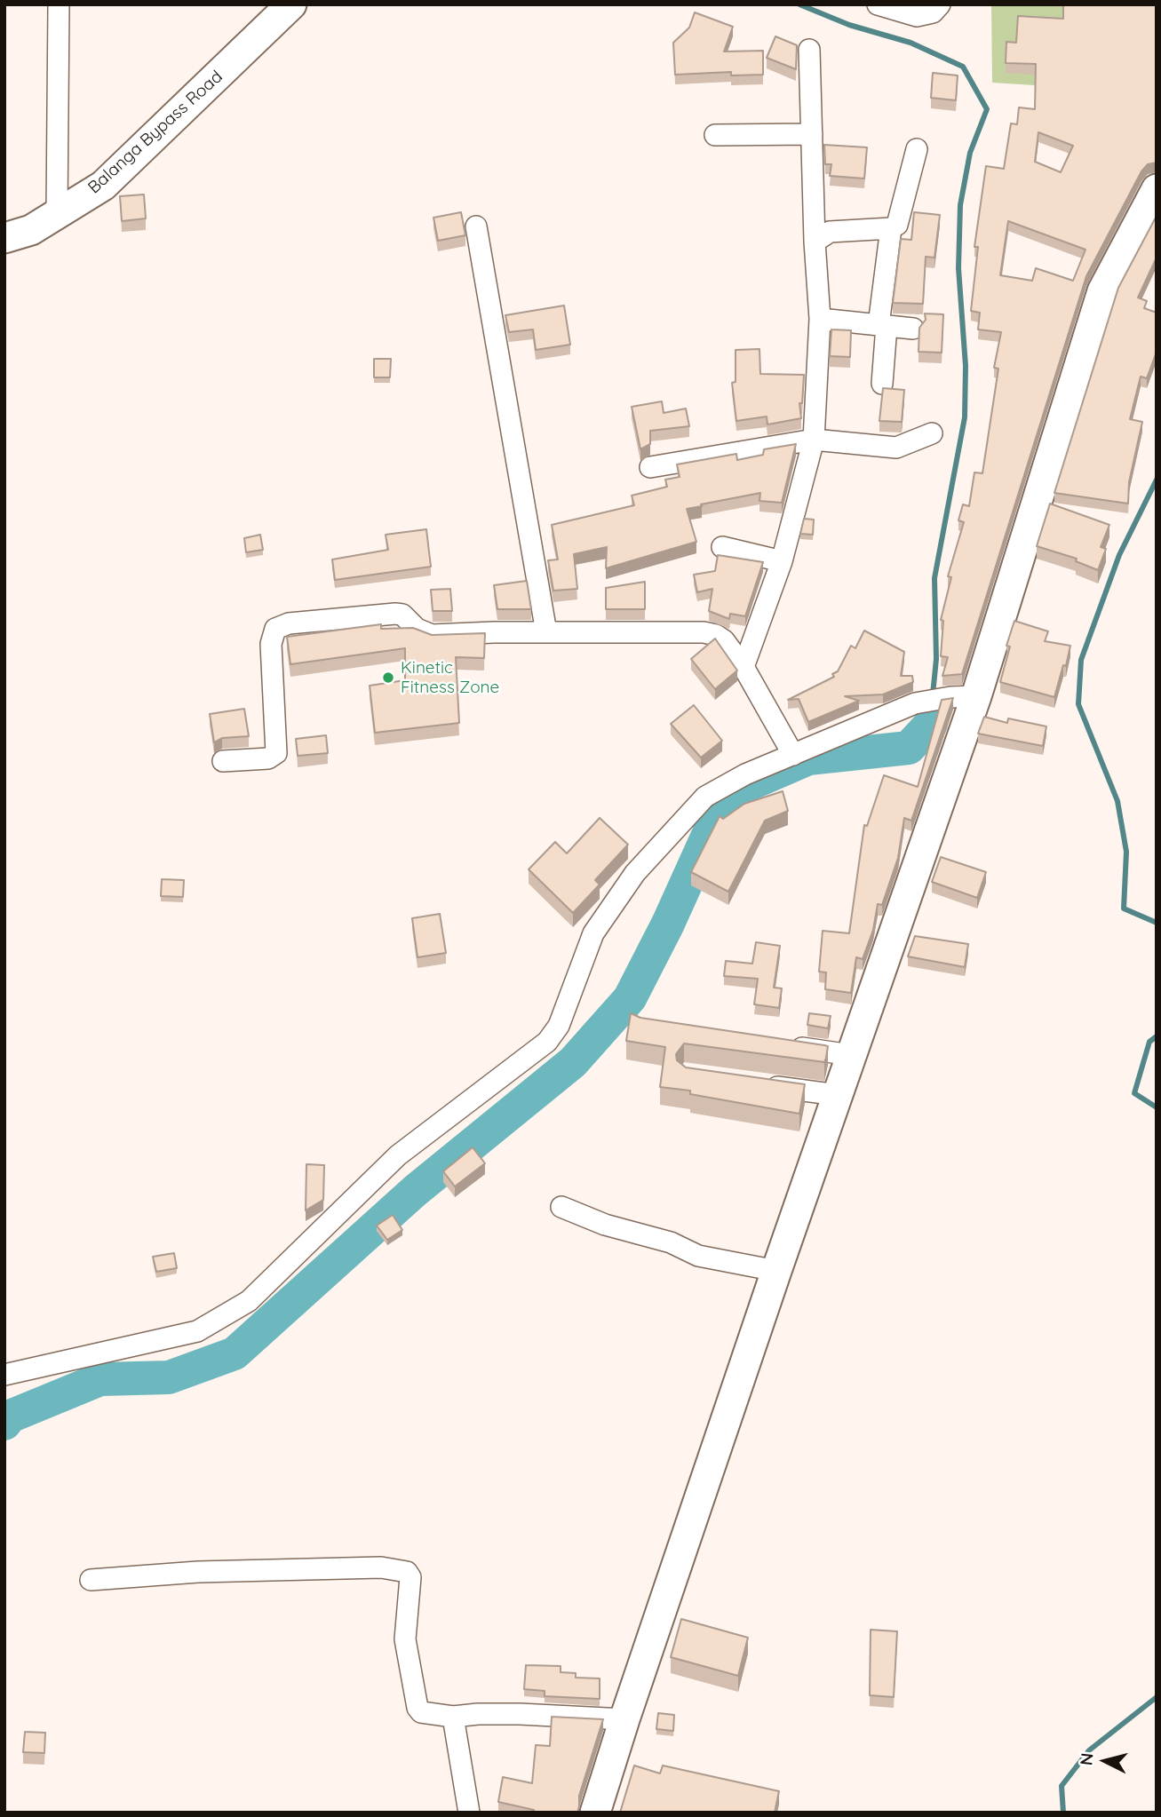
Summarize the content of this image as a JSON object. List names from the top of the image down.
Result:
{
  "streets": {
    "street": ["Balanga Bypass Road"]
  },
  "places": ["Kinetic Fitness Zone"],
  "north": "left"
}
